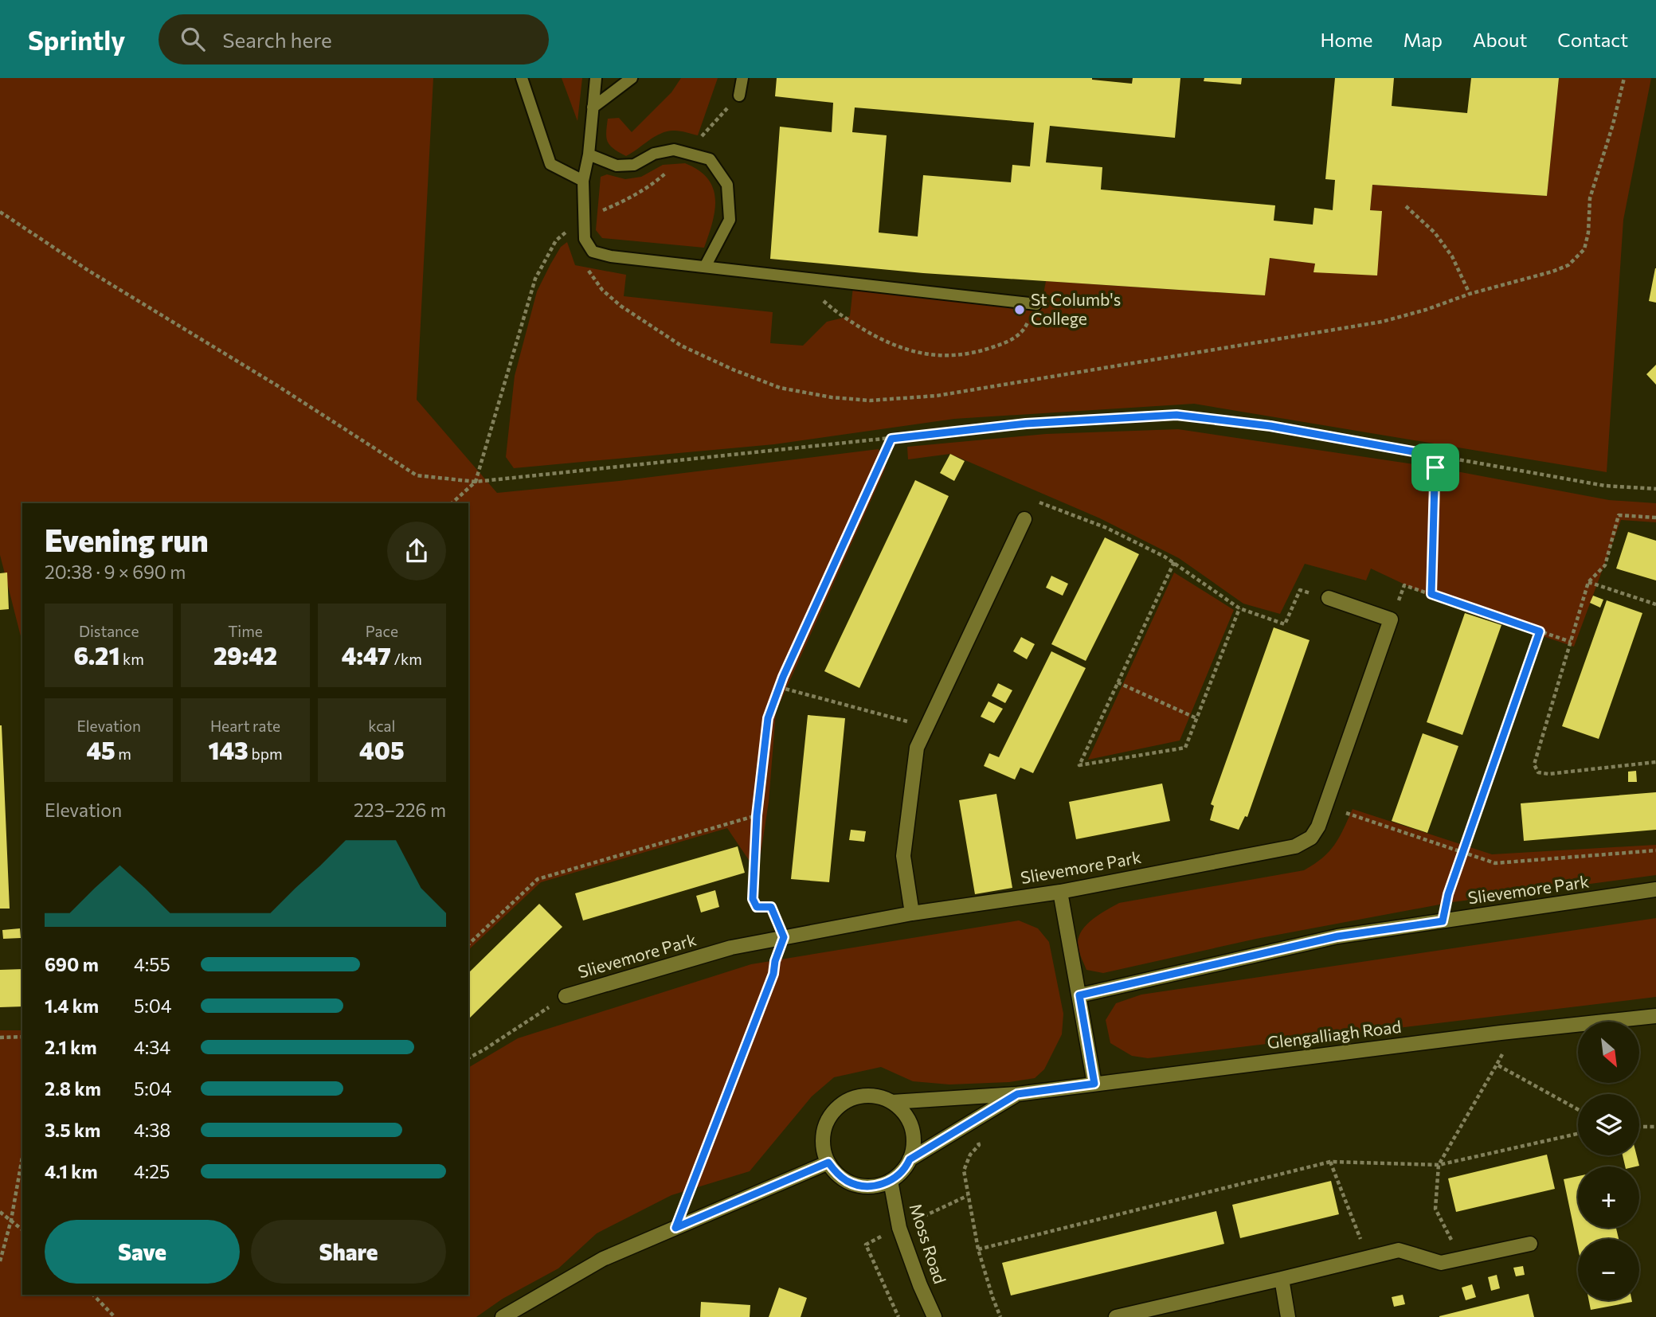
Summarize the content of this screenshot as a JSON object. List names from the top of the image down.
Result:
{
  "streets": {
    "street": ["Slievemore Park", "Glengalliagh Road", "Moss Road"]
  },
  "crossings": [
    ["Glengalliagh Road", "Moss Road"]
  ],
  "places": ["St Columb's College"],
  "north": "bottom right",
  "page": {
    "header": "Sprintly",
    "search": "Search here",
    "nav": [
      "Home",
      "Map",
      "About",
      "Contact"
    ],
    "heading": ["Evening run", "20:38 · 9 × 690 m"],
    "stats": [
      ["Distance", "6.21 km"],
      ["Time", "29:42"],
      ["Pace", "4:47 /km"],
      ["Elevation", "45 m"],
      ["Heart rate", "143 bpm"],
      ["kcal", "405"]
    ],
    "chart": ["Elevation", "223–226 m"],
    "list": [
      {
        "name": "690 m",
        "note": "4:55"
      },
      {
        "name": "1.4 km",
        "note": "5:04"
      },
      {
        "name": "2.1 km",
        "note": "4:34"
      },
      {
        "name": "2.8 km",
        "note": "5:04"
      },
      {
        "name": "3.5 km",
        "note": "4:38"
      },
      {
        "name": "4.1 km",
        "note": "4:25"
      }
    ],
    "map_buttons": ["+", "−"],
    "buttons": ["Save", "Share"]
  }
}
